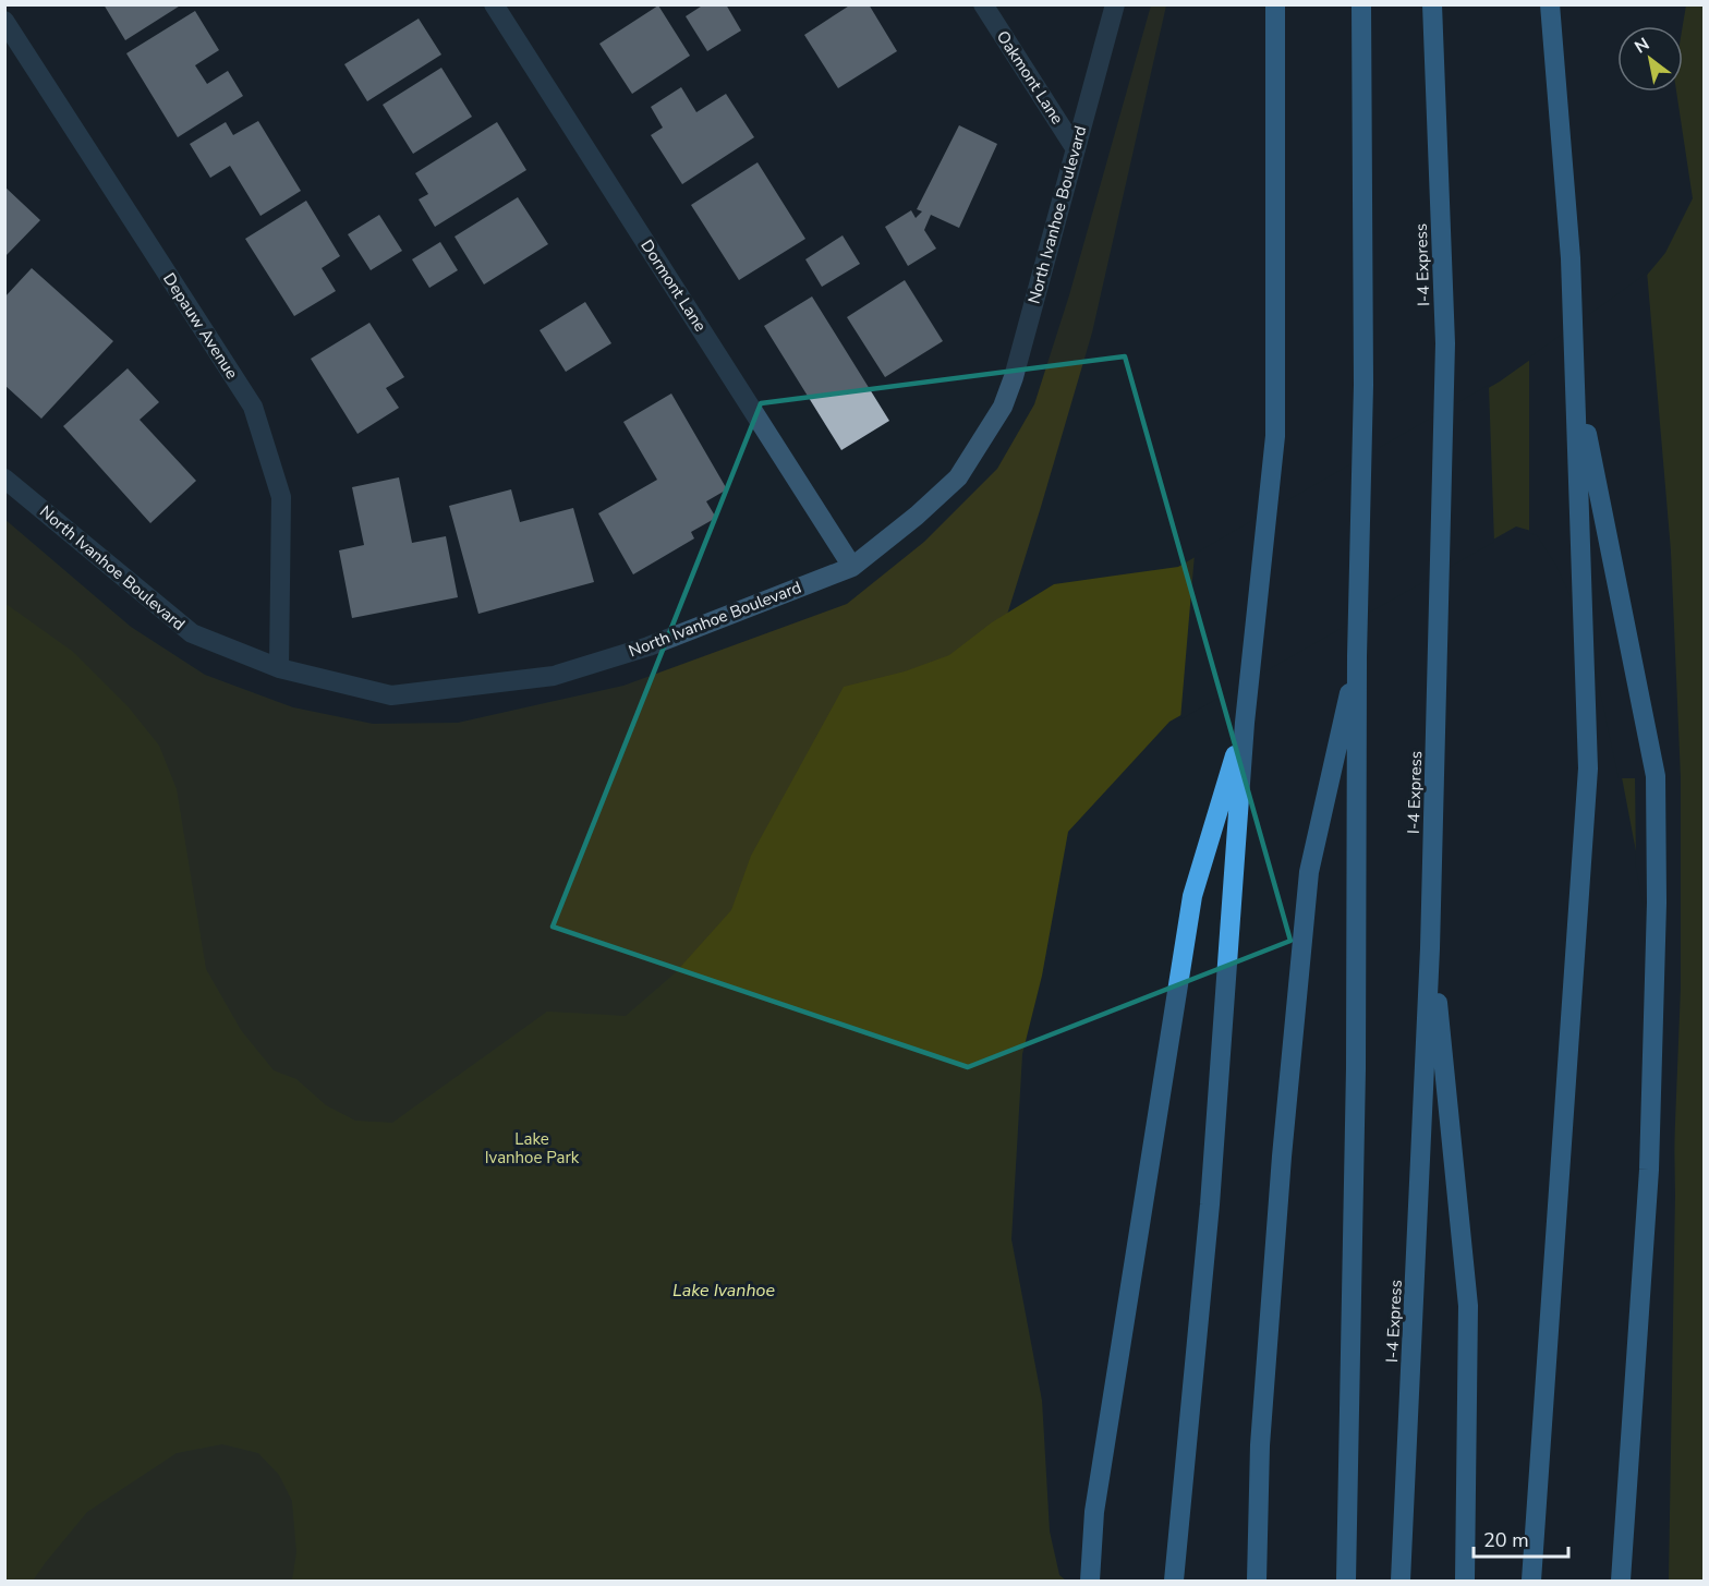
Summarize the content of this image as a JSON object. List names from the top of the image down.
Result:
{
  "streets": {
    "highway": ["I-4 Express"],
    "street": [
      "Oakmont Lane",
      "North Ivanhoe Boulevard",
      "Dormont Lane",
      "Depauw Avenue"
    ]
  },
  "crossings": [
    ["Oakmont Lane", "North Ivanhoe Boulevard"],
    ["North Ivanhoe Boulevard", "Dormont Lane"],
    ["North Ivanhoe Boulevard", "Depauw Avenue"]
  ],
  "water": ["Lake Ivanhoe"],
  "parks": ["Lake Ivanhoe Park"],
  "scale_bar": "20 m",
  "north": "top left"
}
